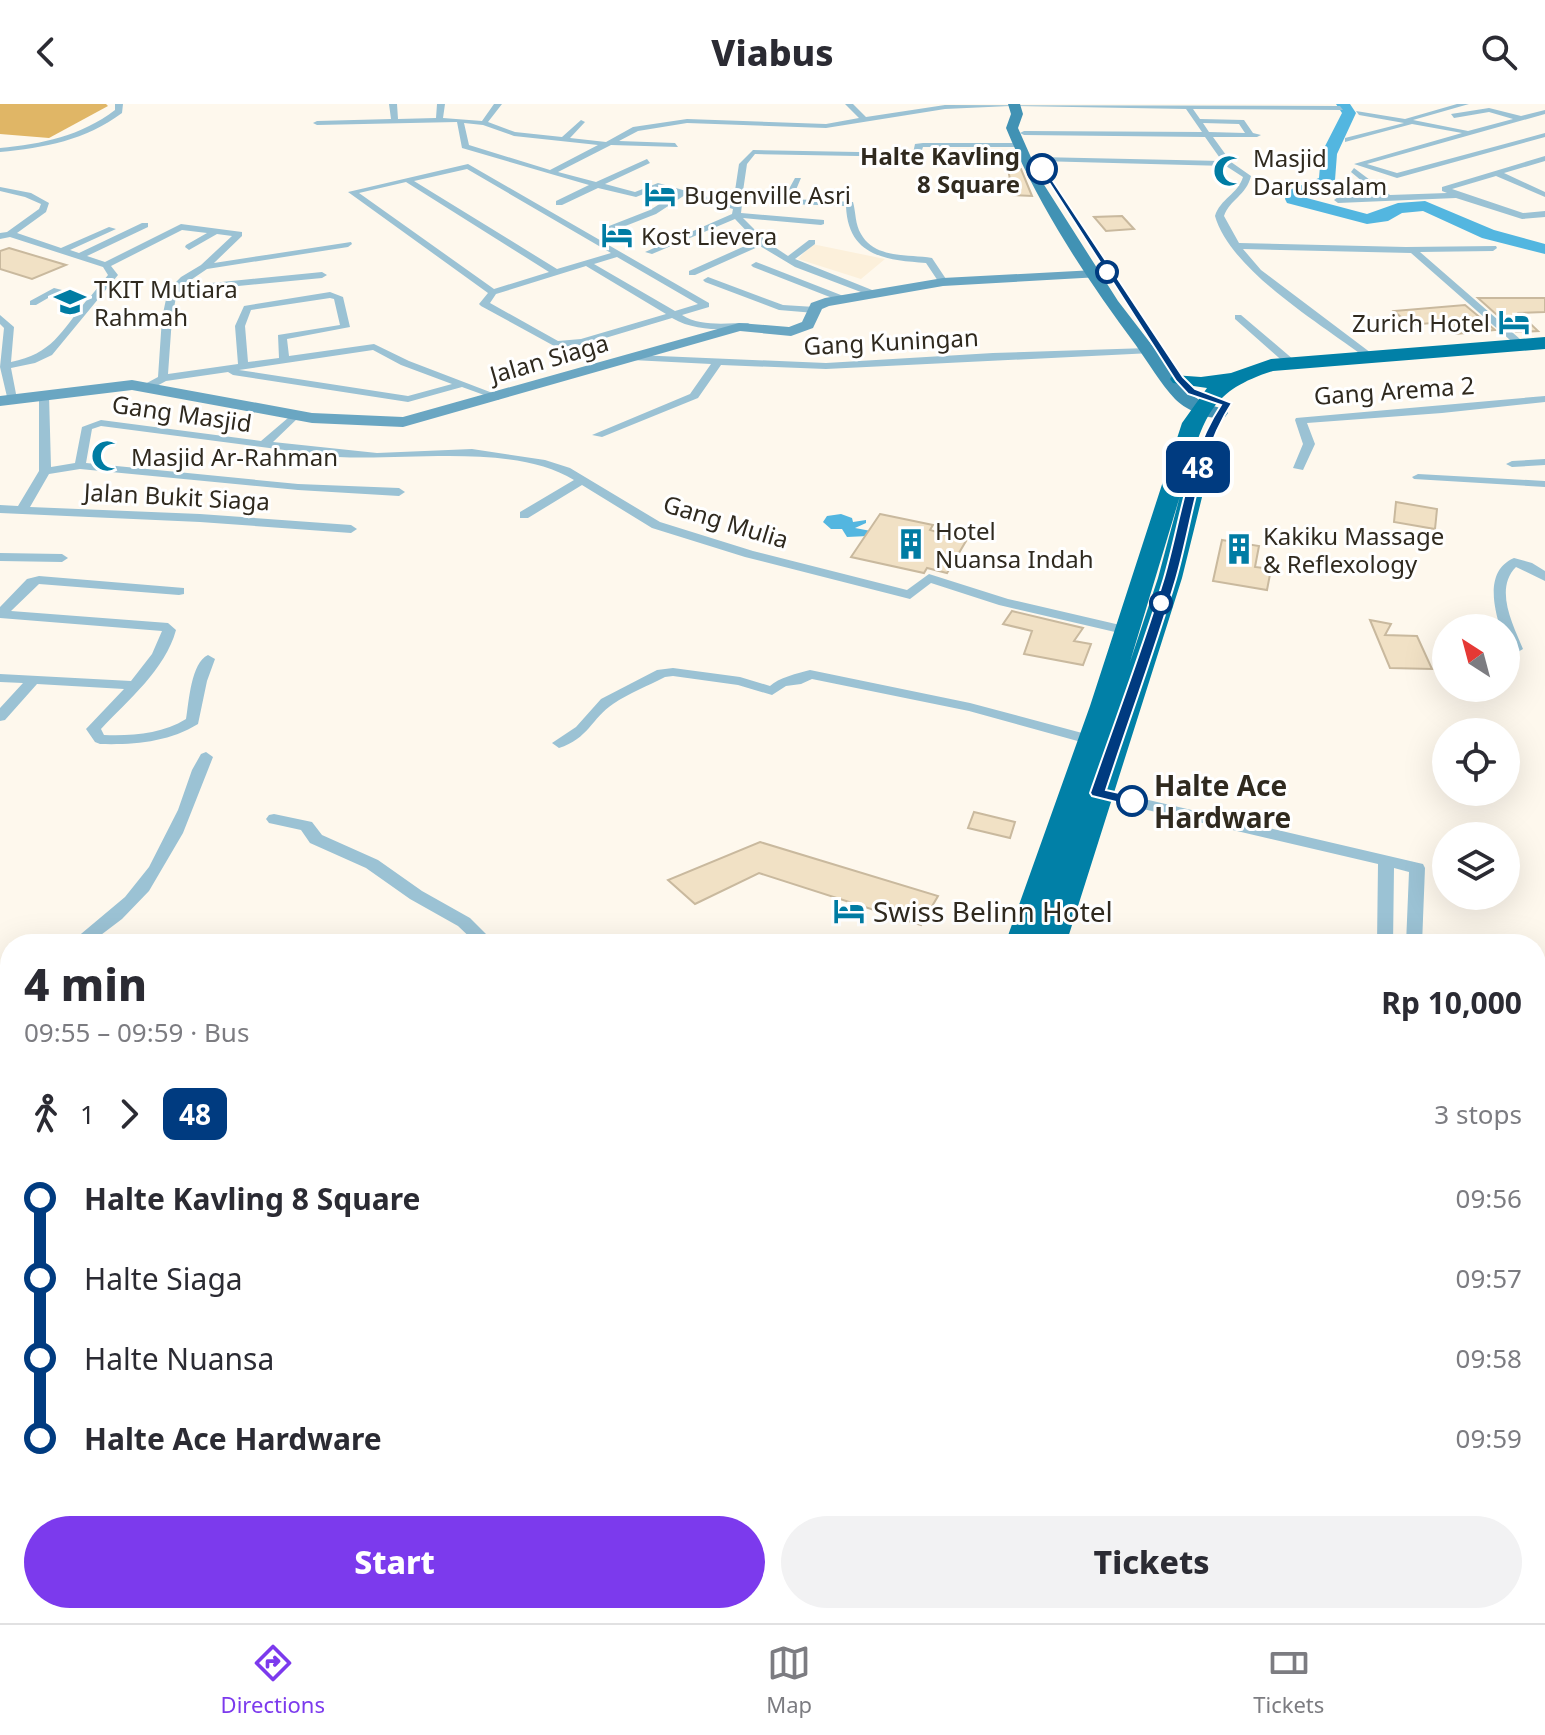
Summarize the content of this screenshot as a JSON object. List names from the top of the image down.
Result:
{
  "streets": {
    "street": [
      "Gang Kuningan",
      "Jalan Siaga",
      "Gang Arema 2",
      "Gang Masjid",
      "Jalan Bukit Siaga",
      "Gang Mulia"
    ]
  },
  "crossings": [
    ["Gang Kuningan", "Jalan Siaga"],
    ["Gang Masjid", "Gang Mulia"]
  ],
  "places": {
    "other": ["Halte Kavling 8 Square", "Halte Ace Hardware"],
    "mosque": ["Masjid Darussalam", "Masjid Ar-Rahman"],
    "hotel": [
      "Bugenville Asri",
      "Kost Lievera",
      "Zurich Hotel",
      "Swiss Belinn Hotel"
    ],
    "school or university": ["TKIT Mutiara Rahmah"],
    "building": ["Hotel Nuansa Indah", "Kakiku Massage & Reflexology"]
  },
  "lines": ["bus line 48"],
  "north": "top left",
  "page": {
    "header": "Viabus",
    "on_map": "48",
    "heading": ["4 min", "09:55 – 09:59 · Bus", "Rp 10,000"],
    "legs": ["1", "48", "3 stops"],
    "list": [
      {
        "name": "Halte Kavling 8 Square",
        "value": "09:56"
      },
      {
        "name": "Halte Siaga",
        "value": "09:57"
      },
      {
        "name": "Halte Nuansa",
        "value": "09:58"
      },
      {
        "name": "Halte Ace Hardware",
        "value": "09:59"
      }
    ],
    "buttons": ["Start", "Tickets"],
    "tabs": ["Directions", "Map", "Tickets"]
  }
}
